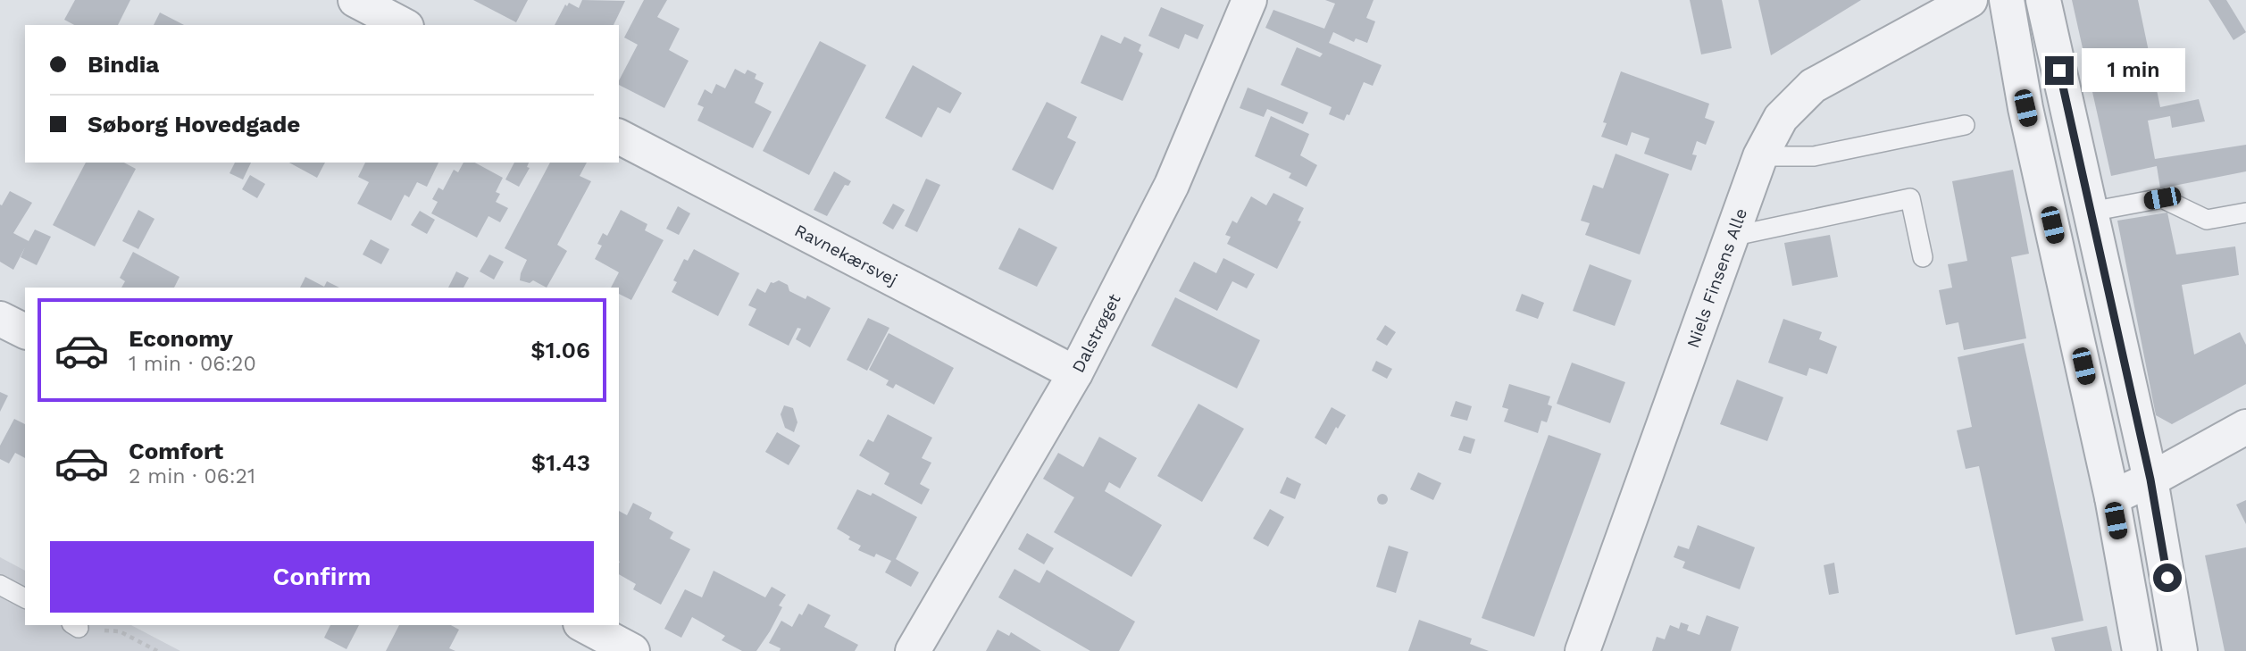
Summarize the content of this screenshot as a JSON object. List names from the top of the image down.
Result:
{
  "streets": {
    "street": ["Ravnekærsvej", "Niels Finsens Alle", "Dalstrøget"]
  },
  "crossings": [
    ["Ravnekærsvej", "Dalstrøget"]
  ],
  "page": {
    "banner": ["Bindia", "Søborg Hovedgade"],
    "bubble": "1 min",
    "list": [
      {
        "name": "Economy",
        "note": "1 min · 06:20",
        "value": "$1.06"
      },
      {
        "name": "Comfort",
        "note": "2 min · 06:21",
        "value": "$1.43"
      }
    ],
    "buttons": "Confirm"
  }
}
